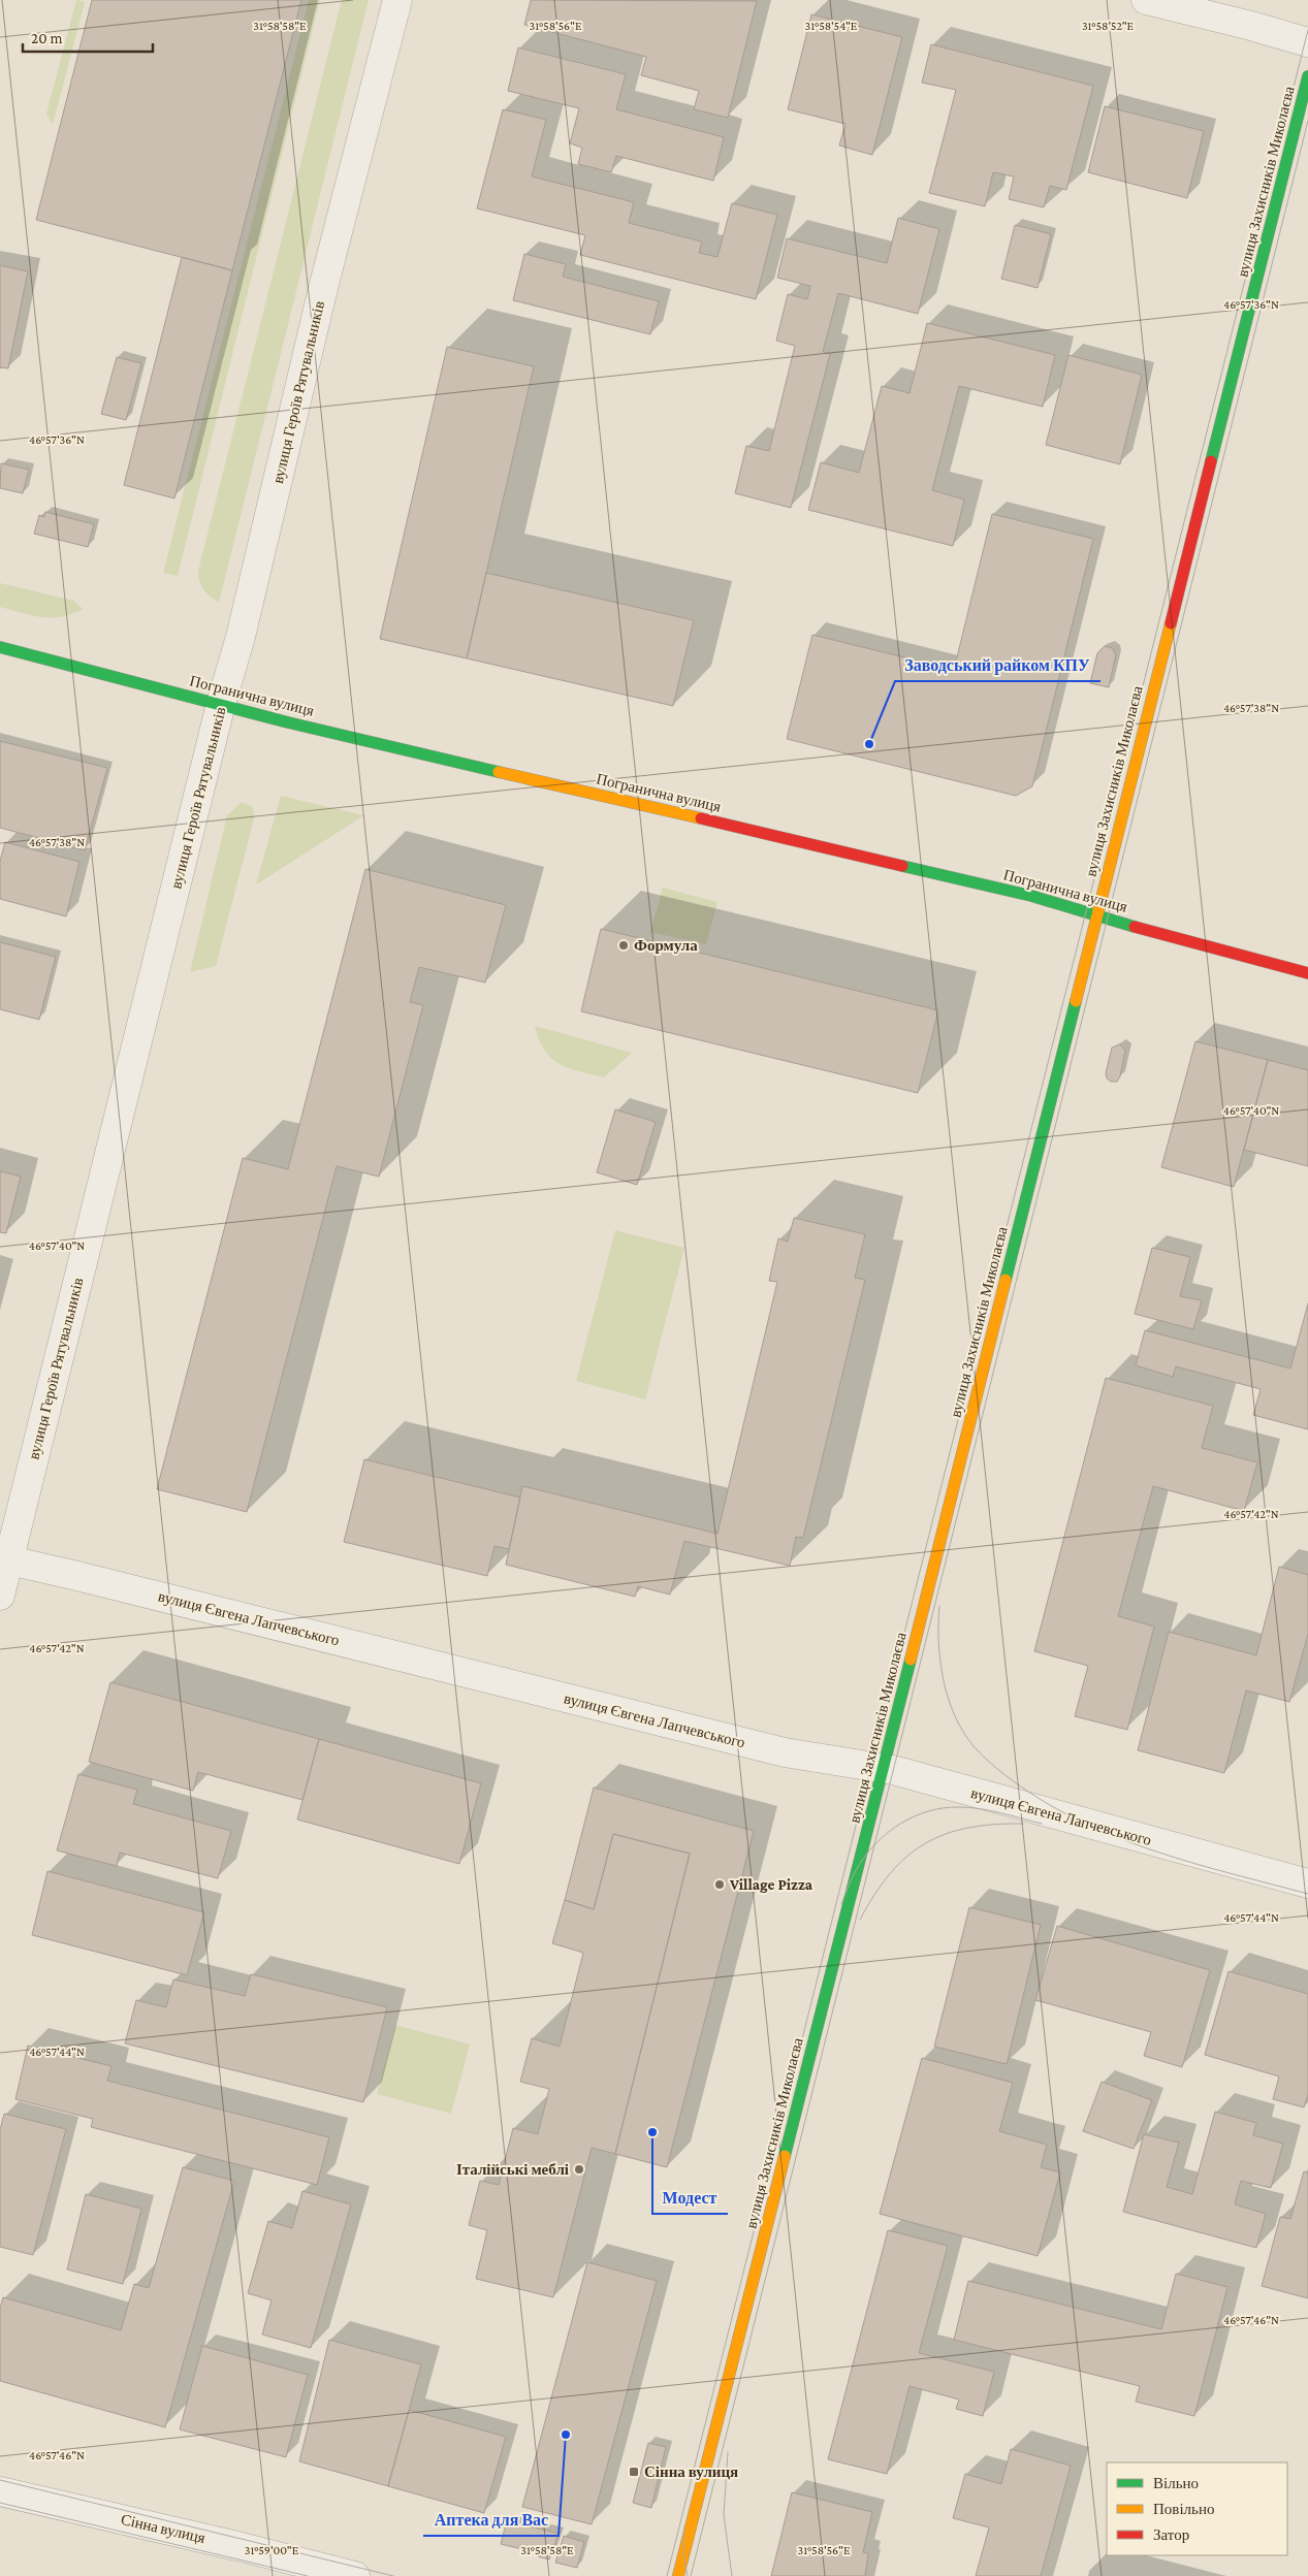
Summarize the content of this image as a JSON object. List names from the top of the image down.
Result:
{
  "streets": {
    "street": [
      "вулиця Захисників Миколаєва",
      "вулиця Героїв Рятувальників",
      "Погранична вулиця",
      "вулиця Євгена Лапчевського",
      "Сінна вулиця"
    ]
  },
  "crossings": [
    ["вулиця Захисників Миколаєва", "Погранична вулиця"],
    ["вулиця Захисників Миколаєва", "вулиця Євгена Лапчевського"],
    ["вулиця Героїв Рятувальників", "Погранична вулиця"],
    ["вулиця Героїв Рятувальників", "вулиця Євгена Лапчевського"]
  ],
  "places": {
    "other": [
      "Заводський райком КПУ",
      "Формула",
      "Village Pizza",
      "Модест",
      "Італійські меблі",
      "Аптека для Вас"
    ],
    "transit": ["Сінна вулиця"]
  },
  "legend": ["Вільно", "Повільно", "Затор"],
  "scale_bar": "20 m",
  "coordinates": [
    "31°58'58\"E",
    "31°58'56\"E",
    "31°58'54\"E",
    "31°58'52\"E",
    "46°57'36\"N",
    "46°57'38\"N",
    "46°57'40\"N",
    "46°57'42\"N",
    "46°57'44\"N",
    "46°57'46\"N",
    "31°59'00\"E"
  ]
}
